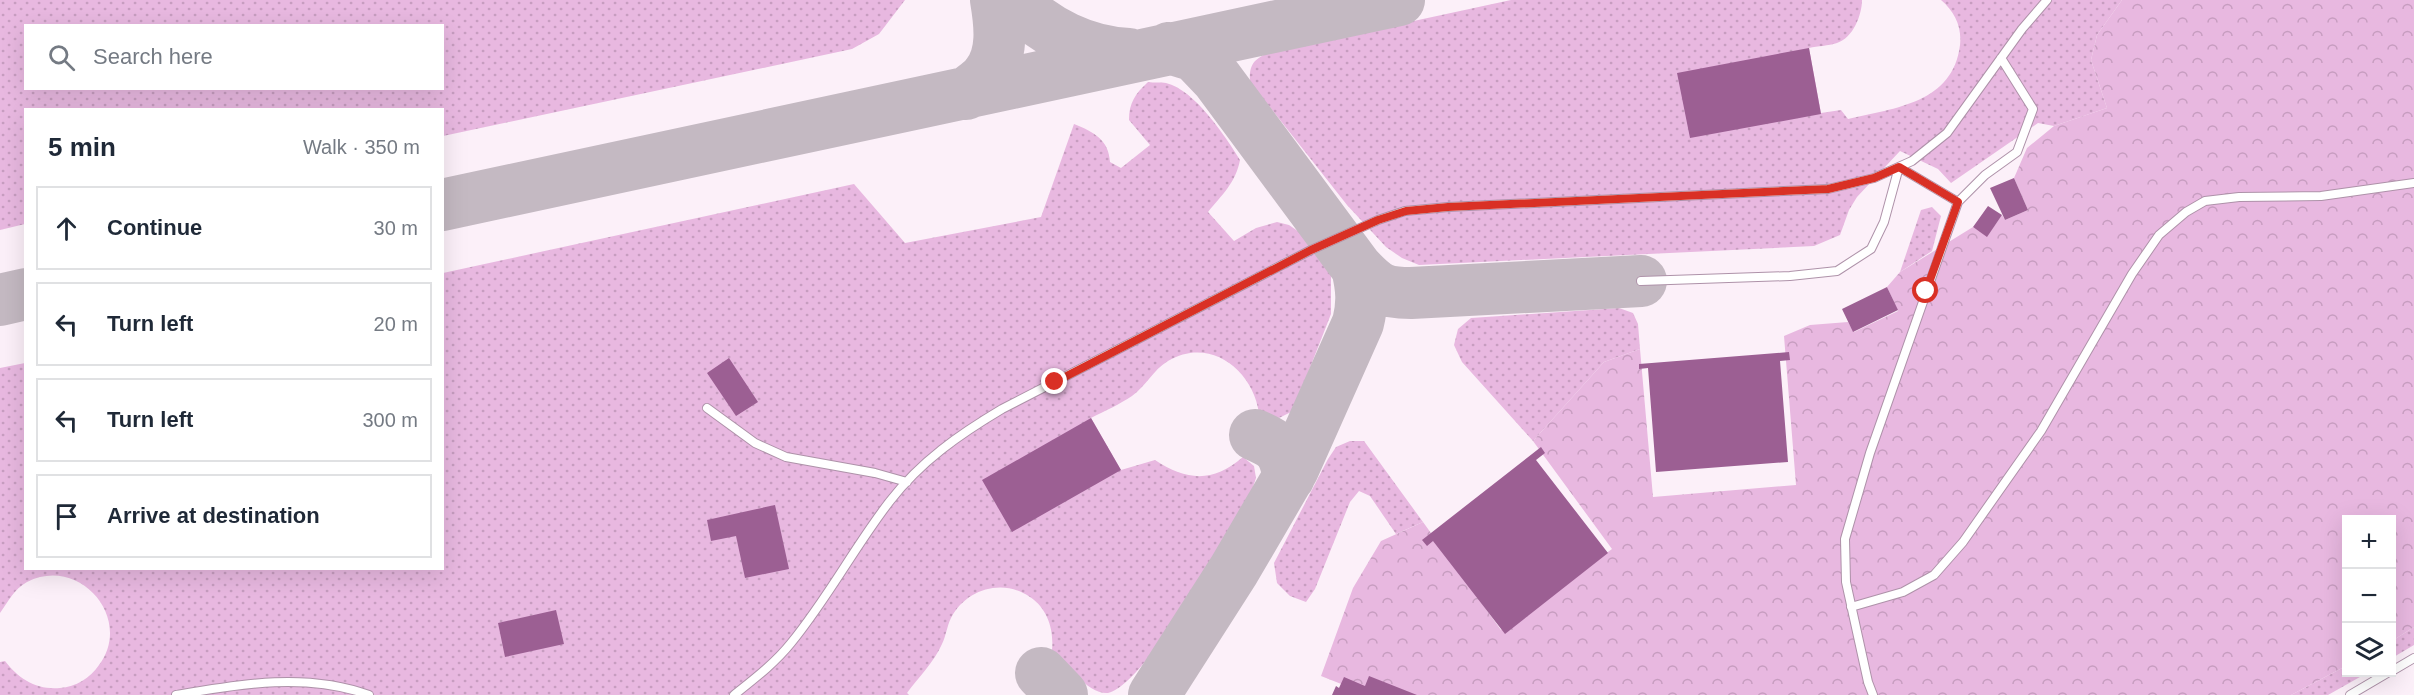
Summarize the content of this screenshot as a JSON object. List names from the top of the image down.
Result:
{
  "page": {
    "search": "Search here",
    "heading": ["5 min", "Walk · 350 m"],
    "list": [
      ["Continue", "30 m"],
      ["Turn left", "20 m"],
      ["Turn left", "300 m"],
      "Arrive at destination"
    ],
    "map_buttons": ["+", "−"]
  }
}
